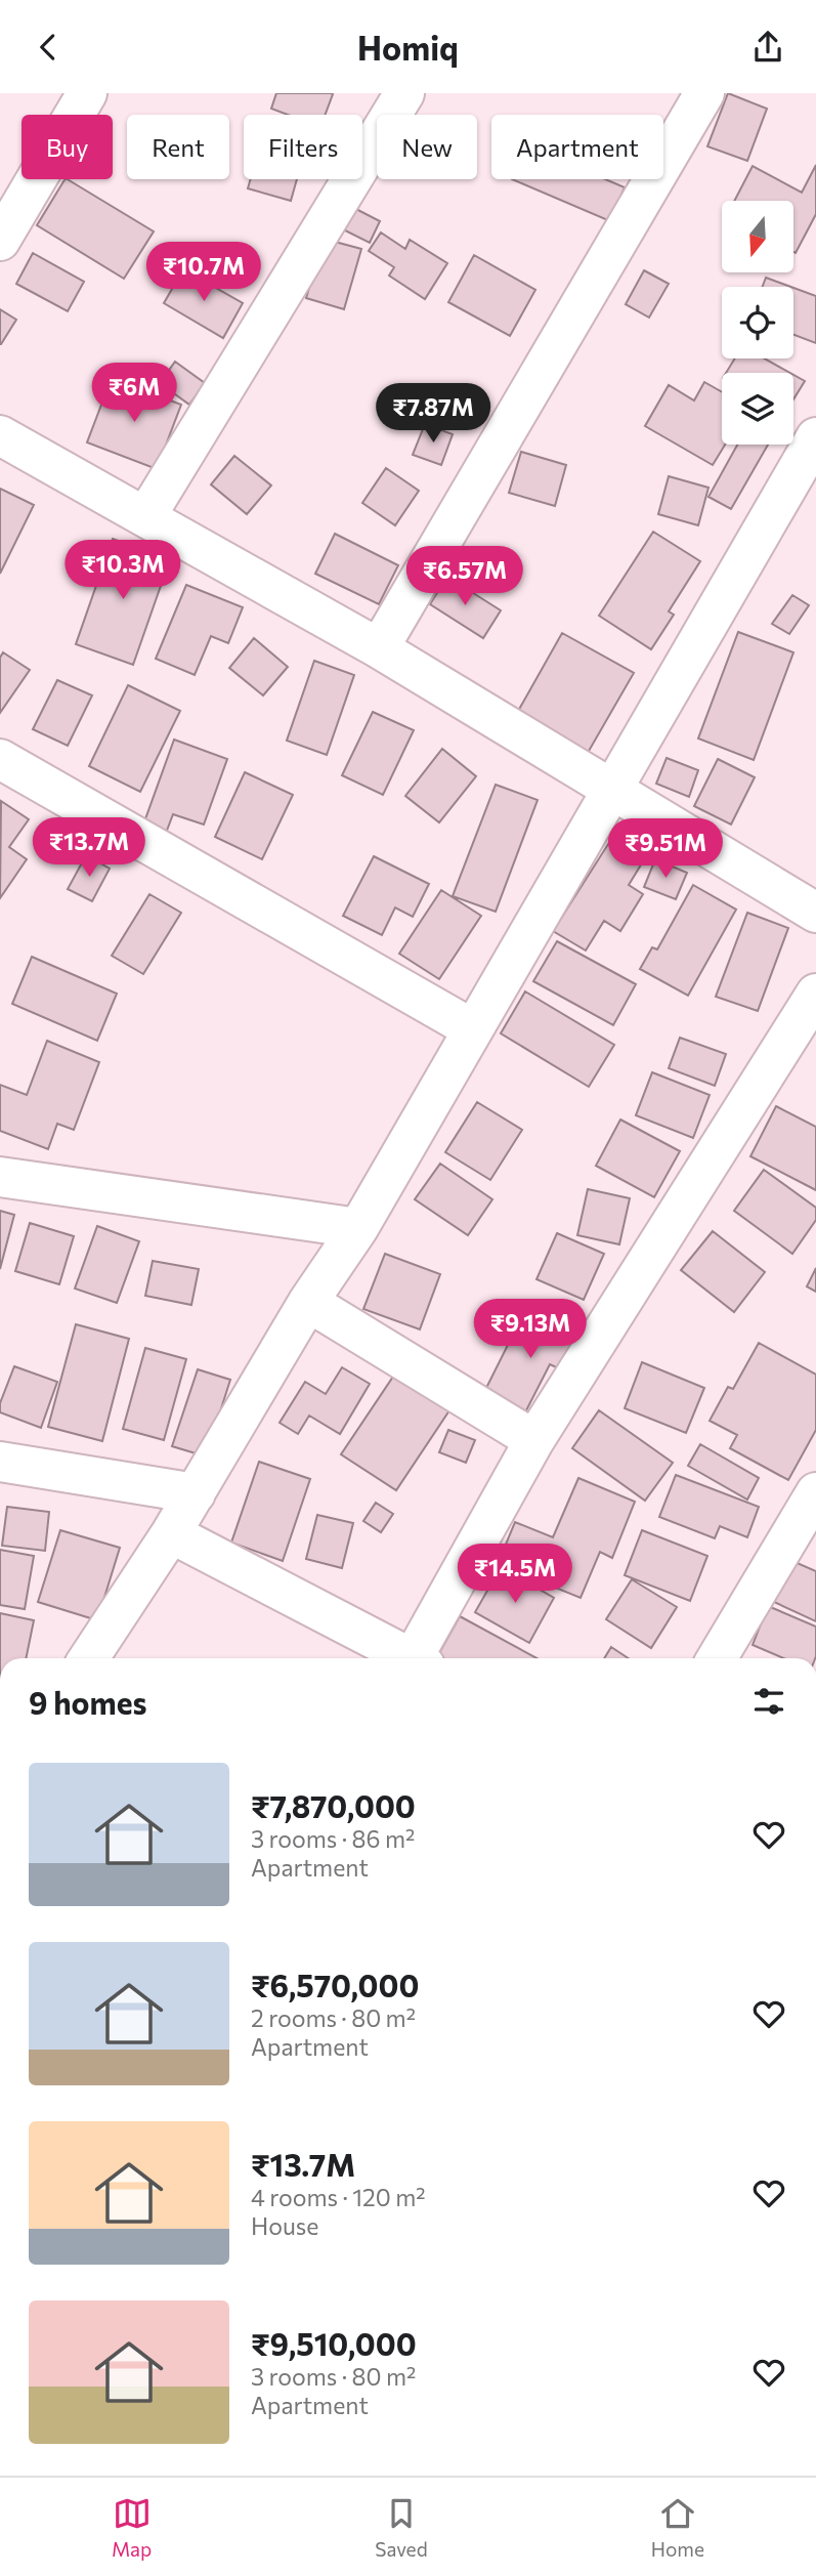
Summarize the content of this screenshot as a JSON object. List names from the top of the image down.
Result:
{
  "north": "bottom",
  "page": {
    "header": "Homiq",
    "chip": [
      "Buy",
      "Rent",
      "Filters",
      "New",
      "Apartment"
    ],
    "price": [
      "₹10.7M",
      "₹6M",
      "₹7.87M",
      "₹10.3M",
      "₹6.57M",
      "₹13.7M",
      "₹9.51M",
      "₹9.13M",
      "₹14.5M"
    ],
    "heading": "9 homes",
    "list": [
      {
        "name": "₹7,870,000",
        "note": "3 rooms · 86 m² · Apartment"
      },
      {
        "name": "₹6,570,000",
        "note": "2 rooms · 80 m² · Apartment"
      },
      {
        "name": "₹13.7M",
        "note": "4 rooms · 120 m² · House"
      },
      {
        "name": "₹9,510,000",
        "note": "3 rooms · 80 m² · Apartment"
      }
    ],
    "tabs": ["Map", "Saved", "Home"]
  }
}
